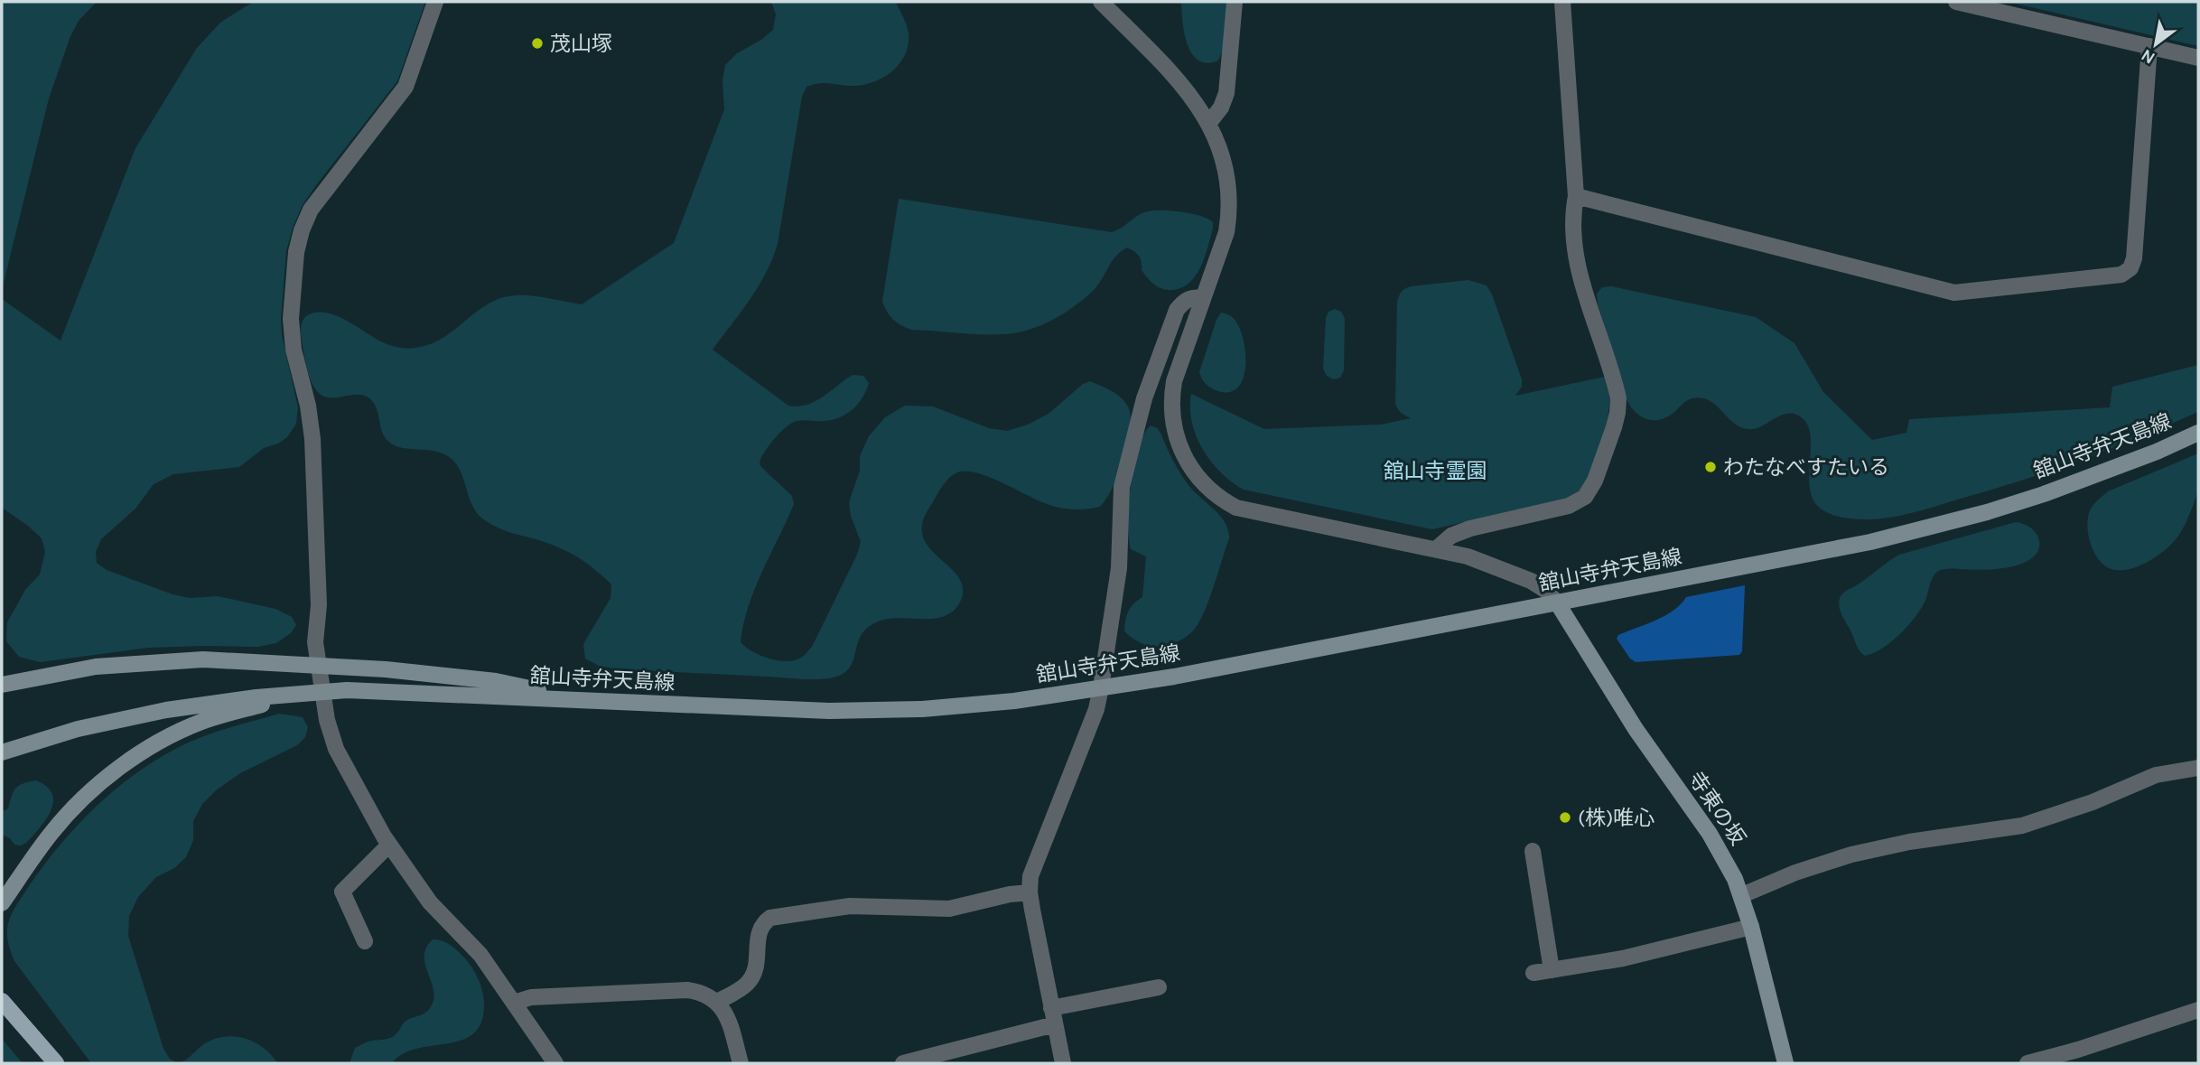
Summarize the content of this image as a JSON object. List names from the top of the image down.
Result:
{
  "streets": {
    "main road": ["舘山寺弁天島線", "寺東の坂"]
  },
  "crossings": [
    ["舘山寺弁天島線", "寺東の坂"]
  ],
  "parks": ["舘山寺霊園"],
  "places": ["茂山塚", "わたなべすたいる", "(株)唯心"],
  "north": "bottom left"
}
